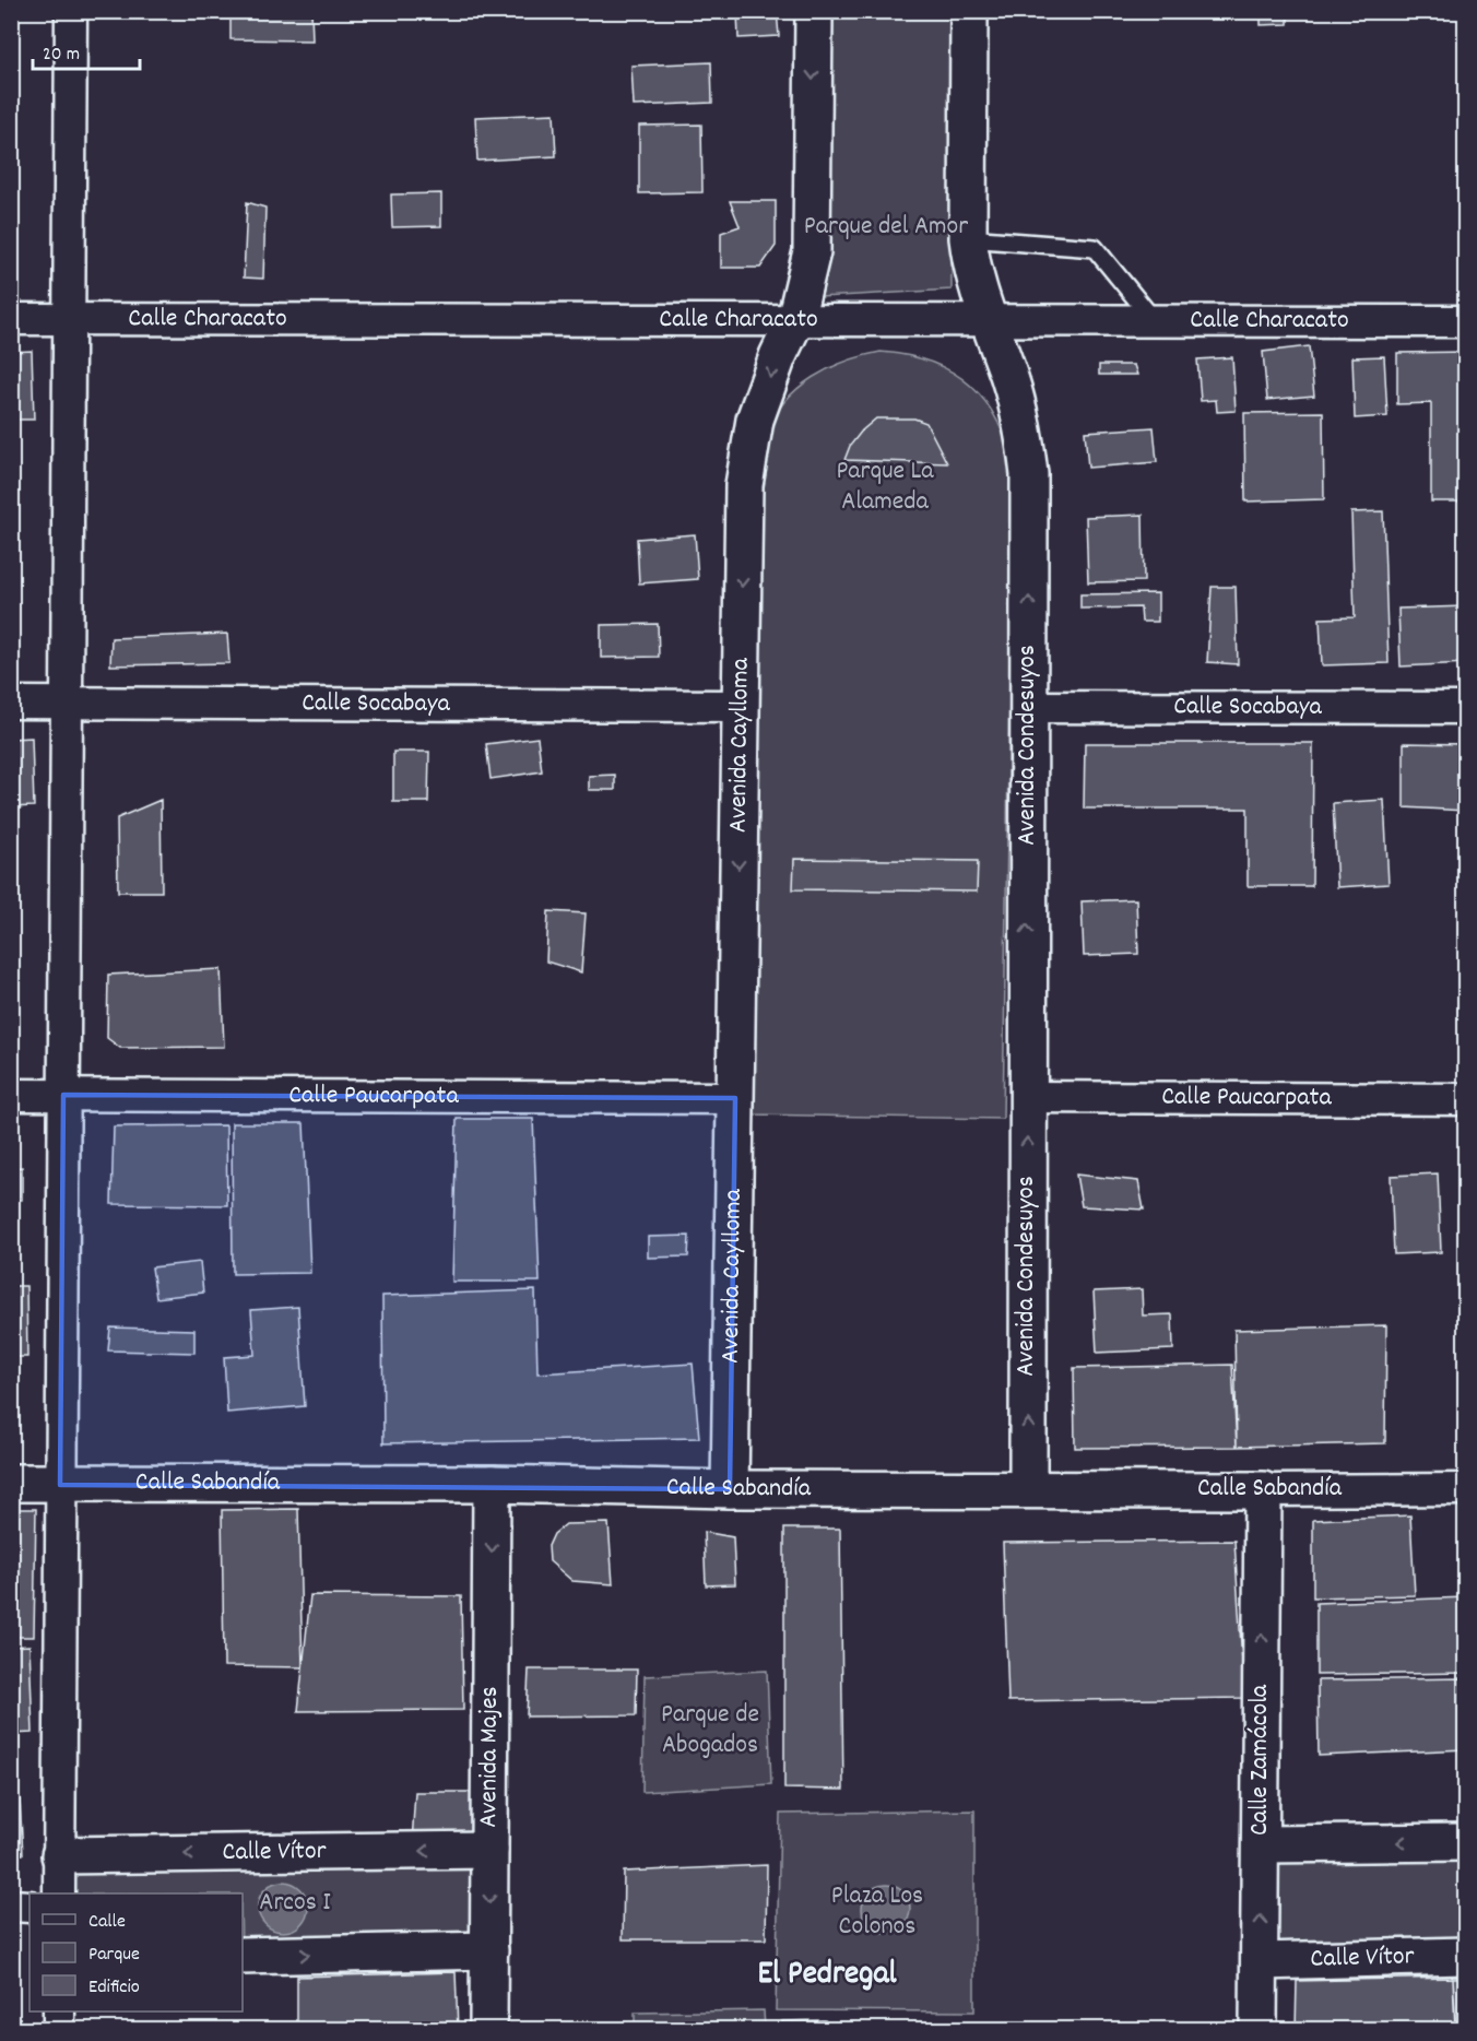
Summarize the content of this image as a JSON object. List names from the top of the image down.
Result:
{
  "streets": {
    "main road": [
      "Avenida Caylloma",
      "Avenida Condesuyos",
      "Calle Sabandía",
      "Avenida Majes",
      "Calle Zamácola",
      "Calle Vítor"
    ],
    "street": ["Calle Characato", "Calle Socabaya", "Calle Paucarpata"]
  },
  "crossings": [
    ["Calle Characato", "Avenida Caylloma"],
    ["Calle Characato", "Avenida Condesuyos"],
    ["Calle Socabaya", "Avenida Caylloma"],
    ["Calle Socabaya", "Avenida Condesuyos"],
    ["Avenida Caylloma", "Calle Paucarpata"],
    ["Avenida Caylloma", "Calle Sabandía"],
    ["Avenida Condesuyos", "Calle Paucarpata"],
    ["Avenida Condesuyos", "Calle Sabandía"],
    ["Calle Sabandía", "Avenida Majes"],
    ["Calle Sabandía", "Calle Zamácola"],
    ["Avenida Majes", "Calle Vítor"],
    ["Calle Zamácola", "Calle Vítor"]
  ],
  "one_way": [
    "Avenida Caylloma",
    "Avenida Condesuyos",
    "Avenida Majes",
    "Calle Zamácola"
  ],
  "districts": ["El Pedregal"],
  "parks": [
    "Parque del Amor",
    "Parque La Alameda",
    "Parque de Abogados",
    "Plaza Los Colonos",
    "Arcos I"
  ],
  "legend": ["Calle", "Parque", "Edificio"],
  "scale_bar": "20 m"
}
